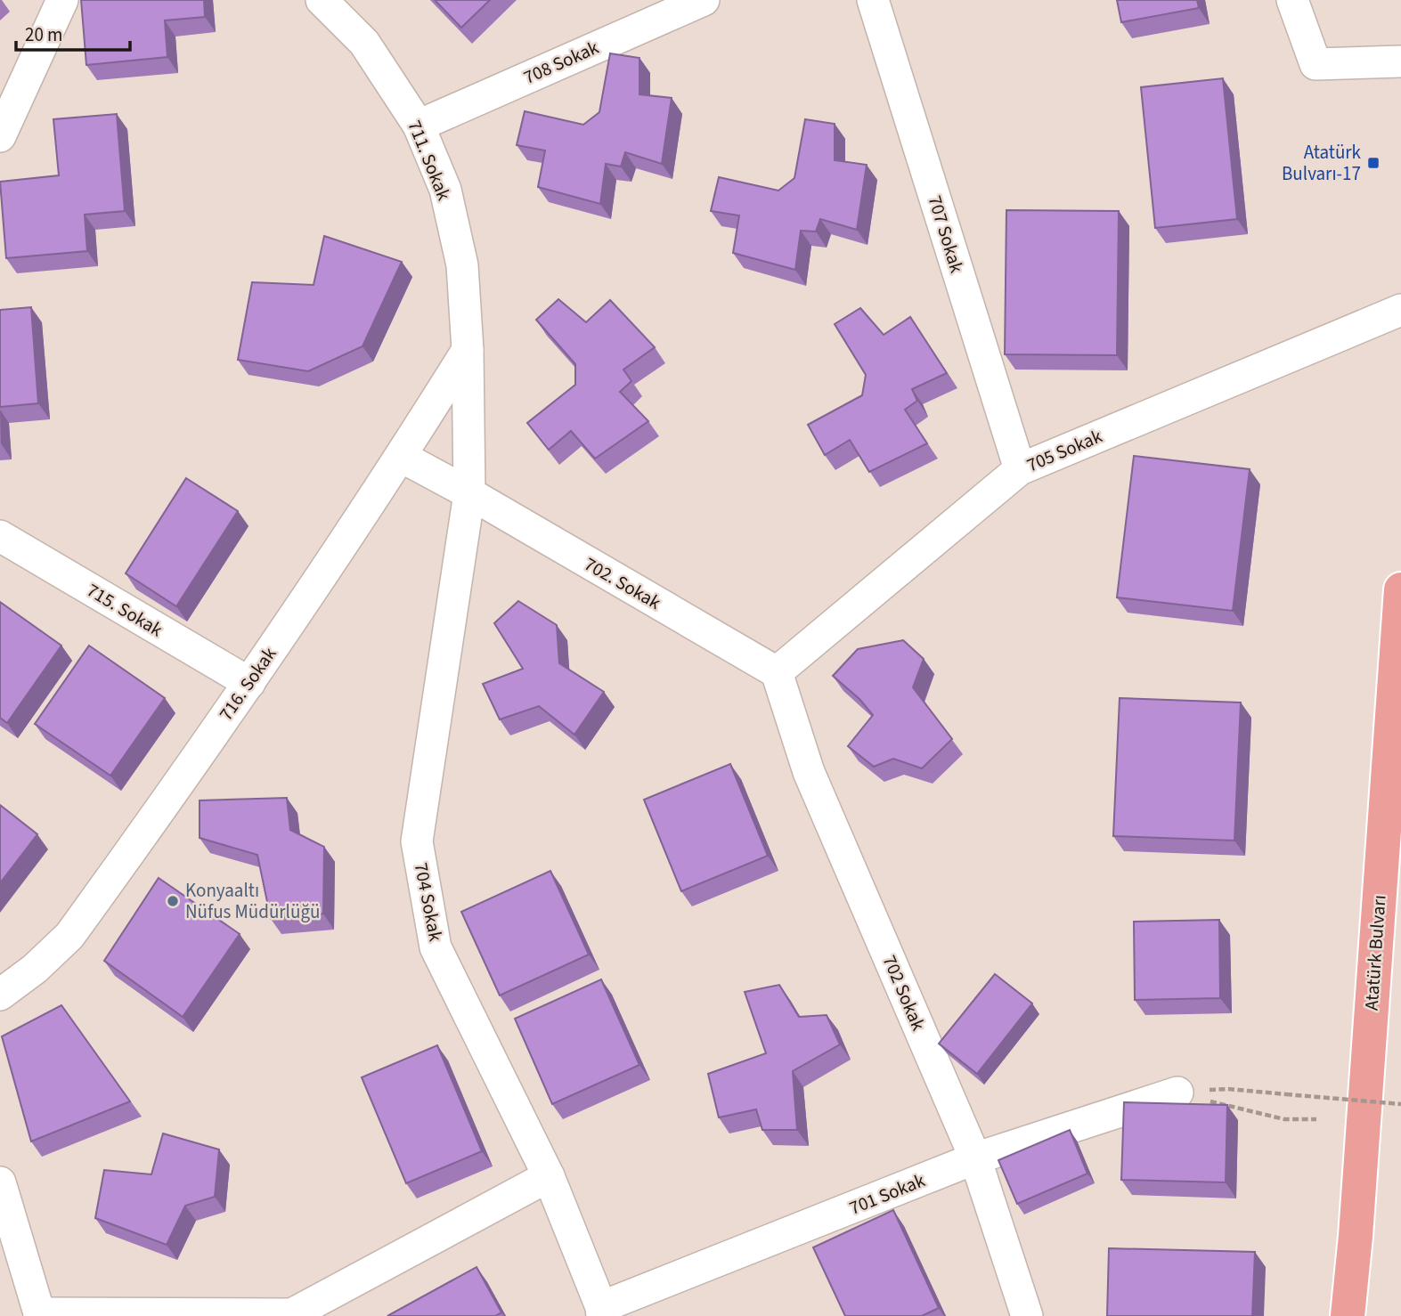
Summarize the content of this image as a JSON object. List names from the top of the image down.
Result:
{
  "streets": {
    "main road": ["Atatürk Bulvarı"],
    "street": [
      "708 Sokak",
      "711. Sokak",
      "707 Sokak",
      "705 Sokak",
      "702. Sokak",
      "715. Sokak",
      "716. Sokak",
      "704 Sokak",
      "702 Sokak",
      "701 Sokak"
    ]
  },
  "crossings": [
    ["708 Sokak", "711. Sokak"],
    ["711. Sokak", "702. Sokak"],
    ["711. Sokak", "716. Sokak"],
    ["711. Sokak", "704 Sokak"],
    ["707 Sokak", "705 Sokak"],
    ["705 Sokak", "702. Sokak"],
    ["705 Sokak", "702 Sokak"],
    ["702. Sokak", "716. Sokak"],
    ["702. Sokak", "704 Sokak"],
    ["702. Sokak", "702 Sokak"],
    ["715. Sokak", "716. Sokak"],
    ["704 Sokak", "701 Sokak"],
    ["702 Sokak", "701 Sokak"]
  ],
  "places": {
    "transit": ["Atatürk Bulvarı-17"],
    "other": ["Konyaaltı Nüfus Müdürlüğü"]
  },
  "scale_bar": "20 m"
}
